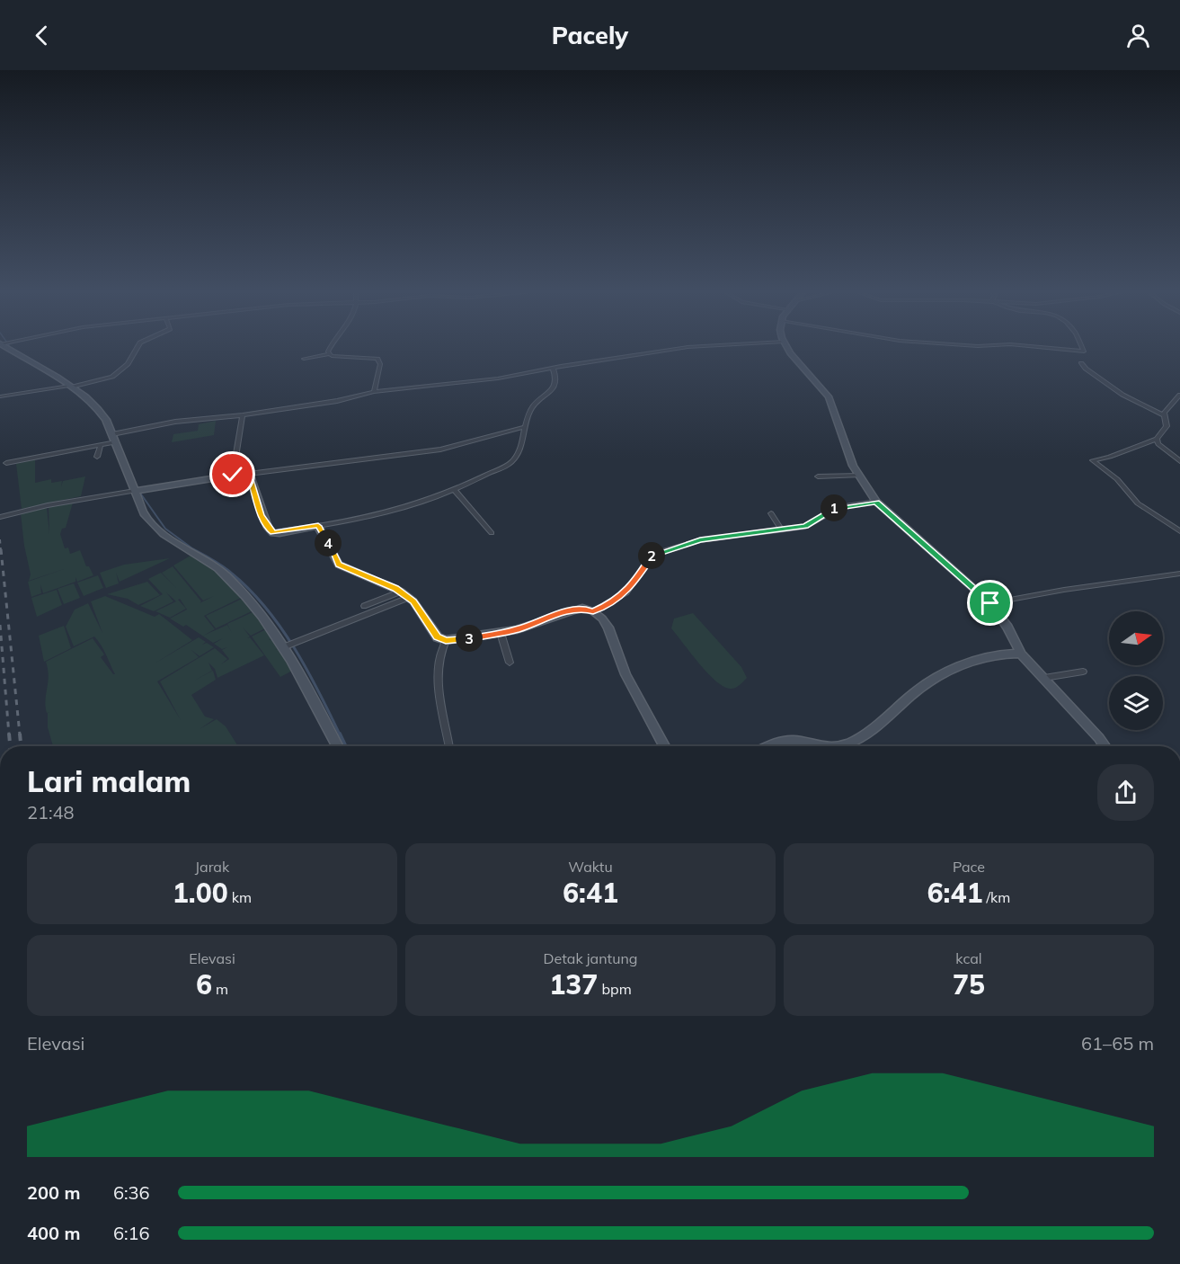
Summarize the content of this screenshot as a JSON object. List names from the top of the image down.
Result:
{
  "north": "right",
  "page": {
    "header": "Pacely",
    "pins": [
      "1",
      "4",
      "2",
      "3"
    ],
    "heading": ["Lari malam", "21:48"],
    "stats": [
      ["Jarak", "1.00 km"],
      ["Waktu", "6:41"],
      ["Pace", "6:41 /km"],
      ["Elevasi", "6 m"],
      ["Detak jantung", "137 bpm"],
      ["kcal", "75"]
    ],
    "chart": ["Elevasi", "61–65 m"],
    "list": [
      {
        "name": "200 m",
        "note": "6:36"
      },
      {
        "name": "400 m",
        "note": "6:16"
      }
    ]
  }
}
